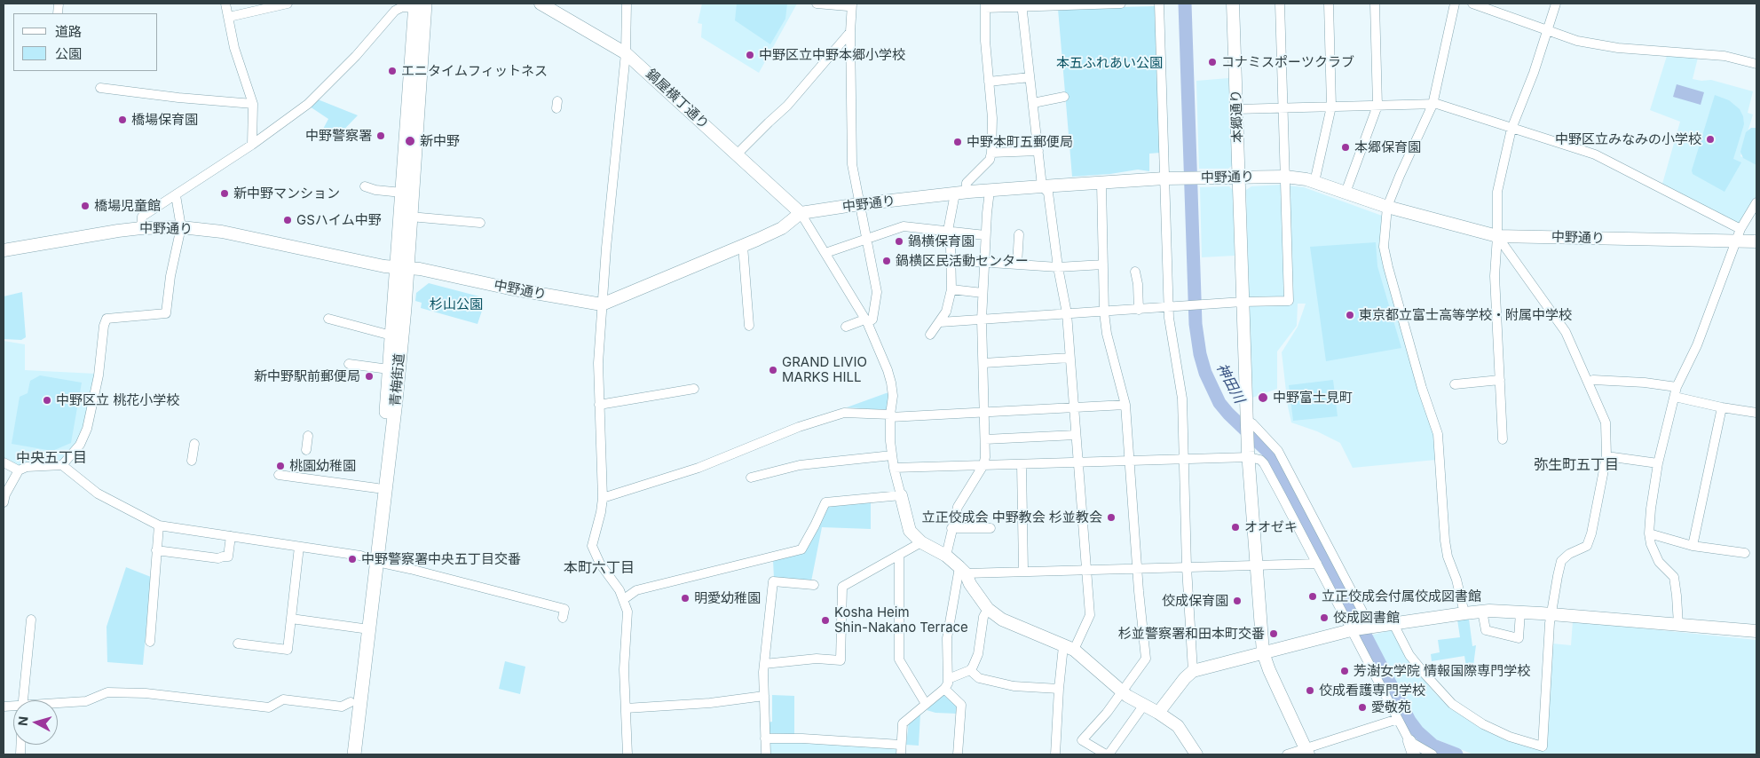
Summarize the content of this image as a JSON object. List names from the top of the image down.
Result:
{
  "streets": {
    "main road": ["青梅街道"],
    "street": ["鍋屋横丁通り", "本郷通り", "中野通り"]
  },
  "crossings": [
    ["鍋屋横丁通り", "中野通り"],
    ["本郷通り", "中野通り"],
    ["中野通り", "青梅街道"]
  ],
  "districts": ["中央五丁目", "弥生町五丁目", "本町六丁目"],
  "water": ["神田川"],
  "parks": ["本五ふれあい公園", "杉山公園"],
  "places": [
    "中野区立中野本郷小学校",
    "コナミスポーツクラブ",
    "エニタイムフィットネス",
    "橋場保育園",
    "中野警察署",
    "中野区立みなみの小学校",
    "新中野",
    "中野本町五郵便局",
    "本郷保育園",
    "新中野マンション",
    "橋場児童館",
    "GSハイム中野",
    "鍋横保育園",
    "鍋横区民活動センター",
    "東京都立富士高等学校・附属中学校",
    "GRAND LIVIO MARKS HILL",
    "新中野駅前郵便局",
    "中野富士見町",
    "中野区立 桃花小学校",
    "桃園幼稚園",
    "立正佼成会 中野教会 杉並教会",
    "オオゼキ",
    "中野警察署中央五丁目交番",
    "立正佼成会付属佼成図書館",
    "明愛幼稚園",
    "佼成保育園",
    "佼成図書館",
    "Kosha Heim Shin-Nakano Terrace",
    "杉並警察署和田本町交番",
    "芳澍女学院 情報国際専門学校",
    "佼成看護専門学校",
    "愛敬苑"
  ],
  "legend": ["道路", "公園"],
  "north": "left"
}
